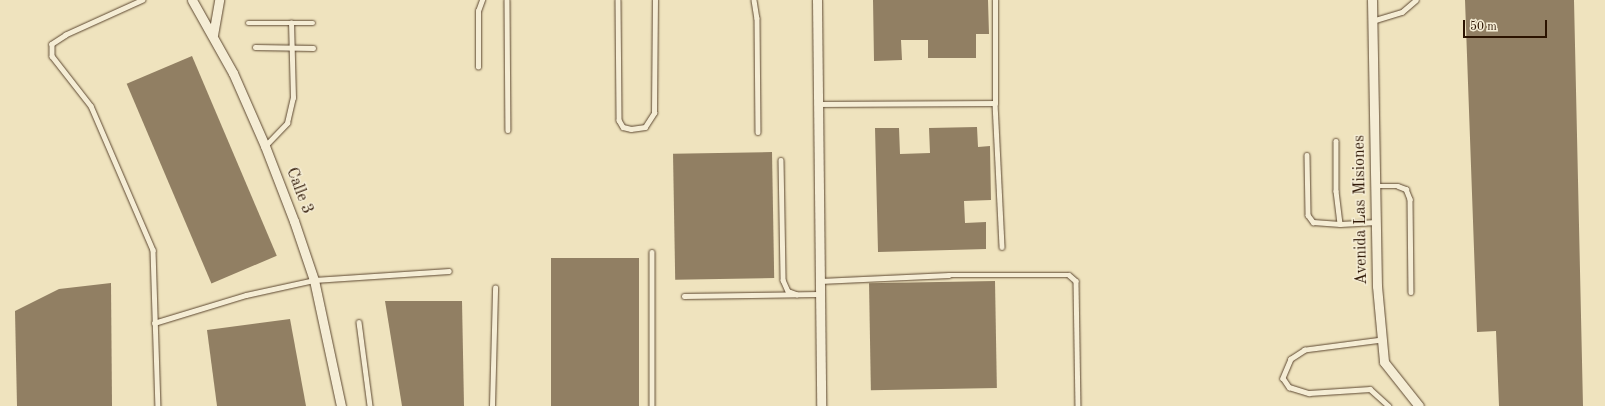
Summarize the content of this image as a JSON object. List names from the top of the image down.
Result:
{
  "streets": {
    "street": ["Calle 3", "Avenida Las Misiones"]
  },
  "scale_bar": "50 m"
}
